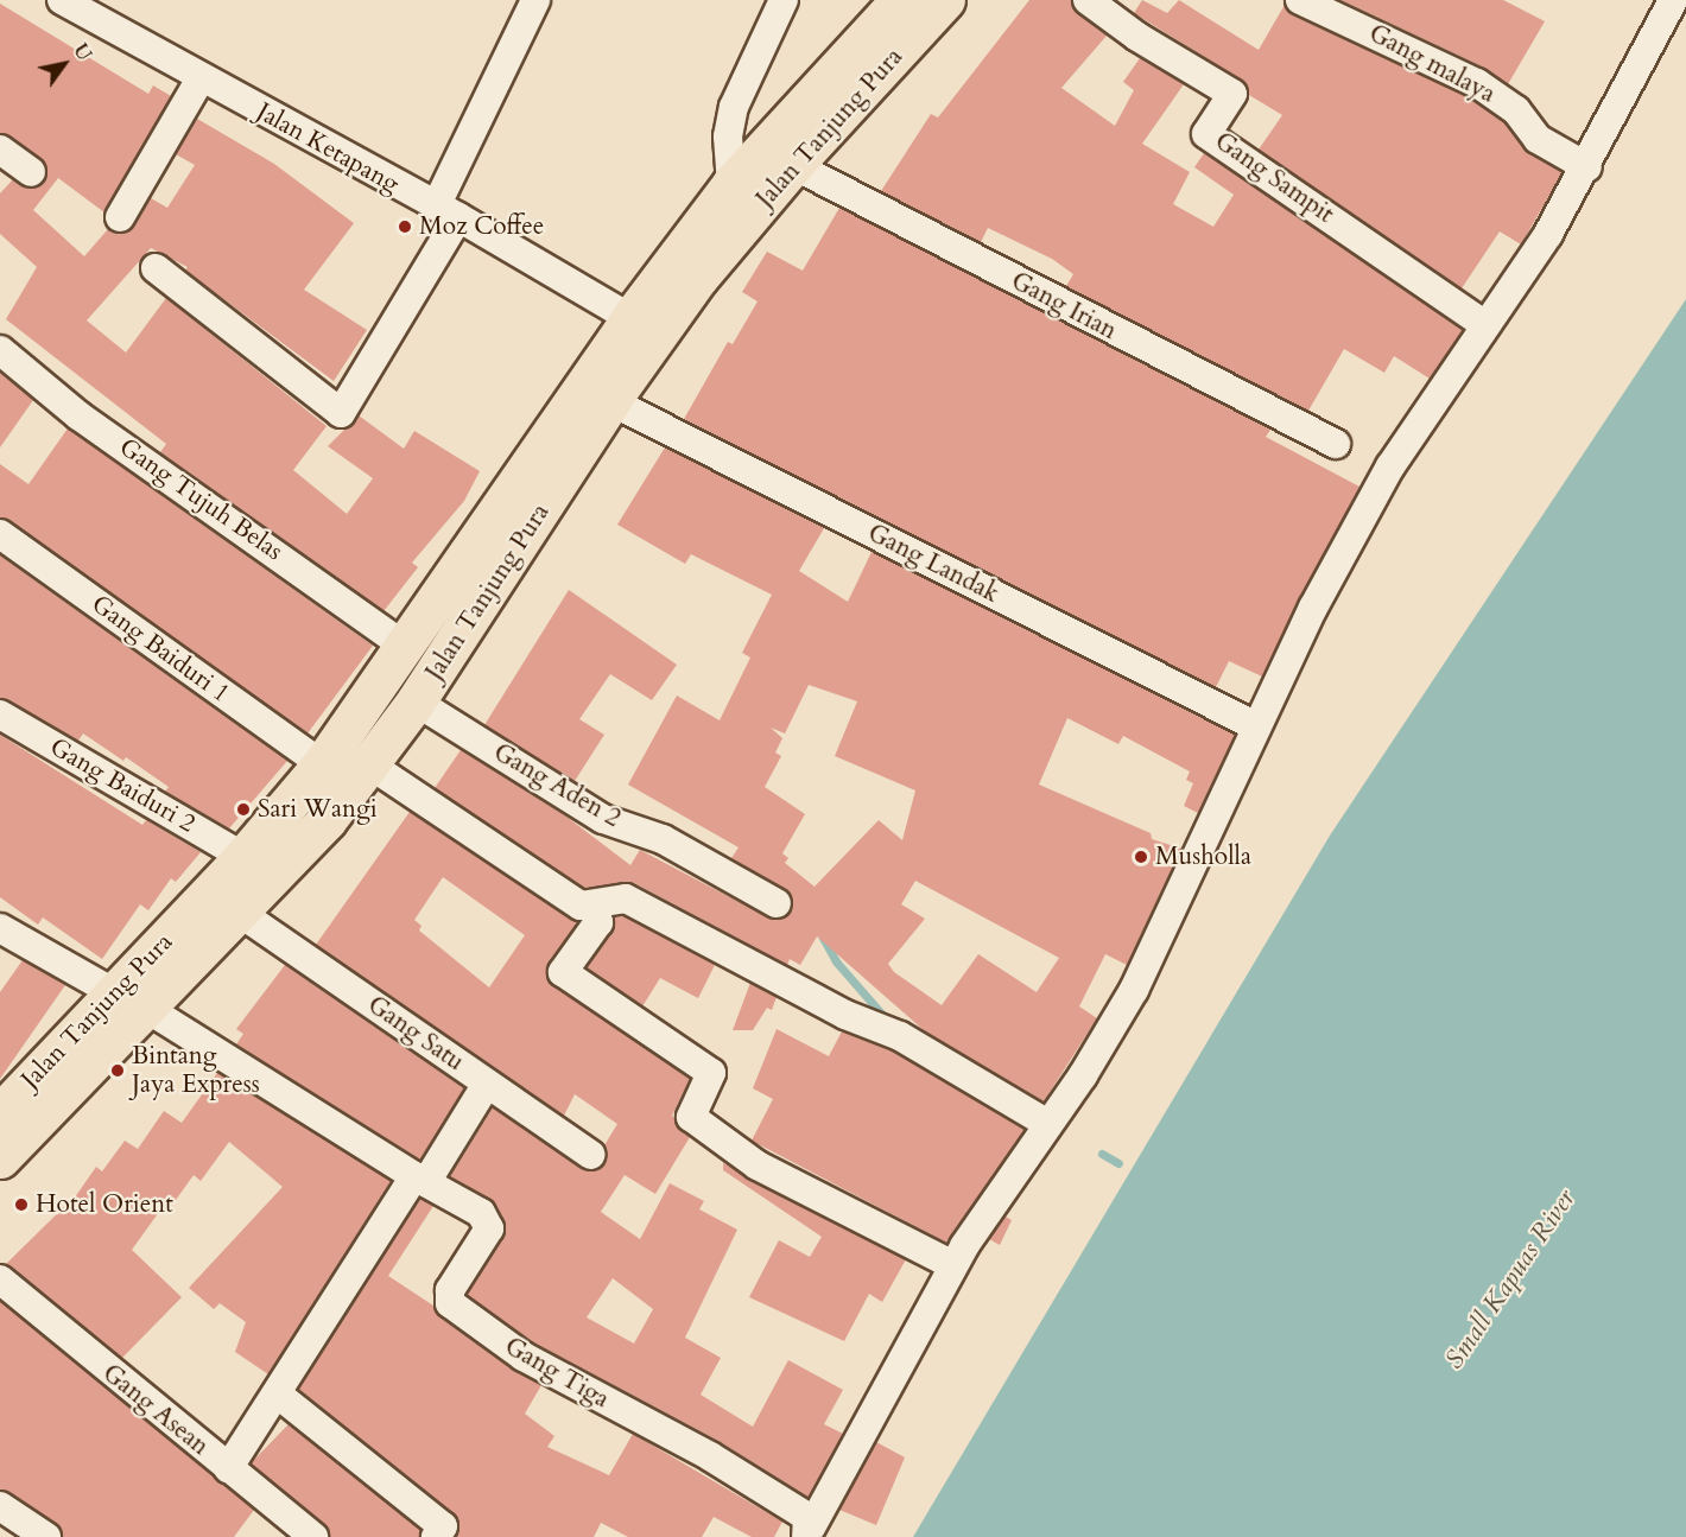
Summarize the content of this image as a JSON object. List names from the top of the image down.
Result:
{
  "streets": {
    "highway": ["Jalan Tanjung Pura"],
    "street": [
      "Gang malaya",
      "Jalan Ketapang",
      "Gang Sampit",
      "Gang Irian",
      "Gang Tujuh Belas",
      "Gang Landak",
      "Gang Baiduri 1",
      "Gang Baiduri 2",
      "Gang Aden 2",
      "Gang Satu",
      "Gang Tiga",
      "Gang Asean"
    ]
  },
  "crossings": [
    ["Jalan Tanjung Pura", "Jalan Ketapang"],
    ["Jalan Tanjung Pura", "Gang Irian"],
    ["Jalan Tanjung Pura", "Gang Tujuh Belas"],
    ["Jalan Tanjung Pura", "Gang Landak"],
    ["Jalan Tanjung Pura", "Gang Baiduri 1"],
    ["Jalan Tanjung Pura", "Gang Baiduri 2"],
    ["Jalan Tanjung Pura", "Gang Aden 2"],
    ["Jalan Tanjung Pura", "Gang Satu"],
    ["Jalan Tanjung Pura", "Gang Tiga"]
  ],
  "water": ["Small Kapuas River"],
  "places": [
    "Moz Coffee",
    "Sari Wangi",
    "Musholla",
    "Bintang Jaya Express",
    "Hotel Orient"
  ],
  "north": "top right"
}
